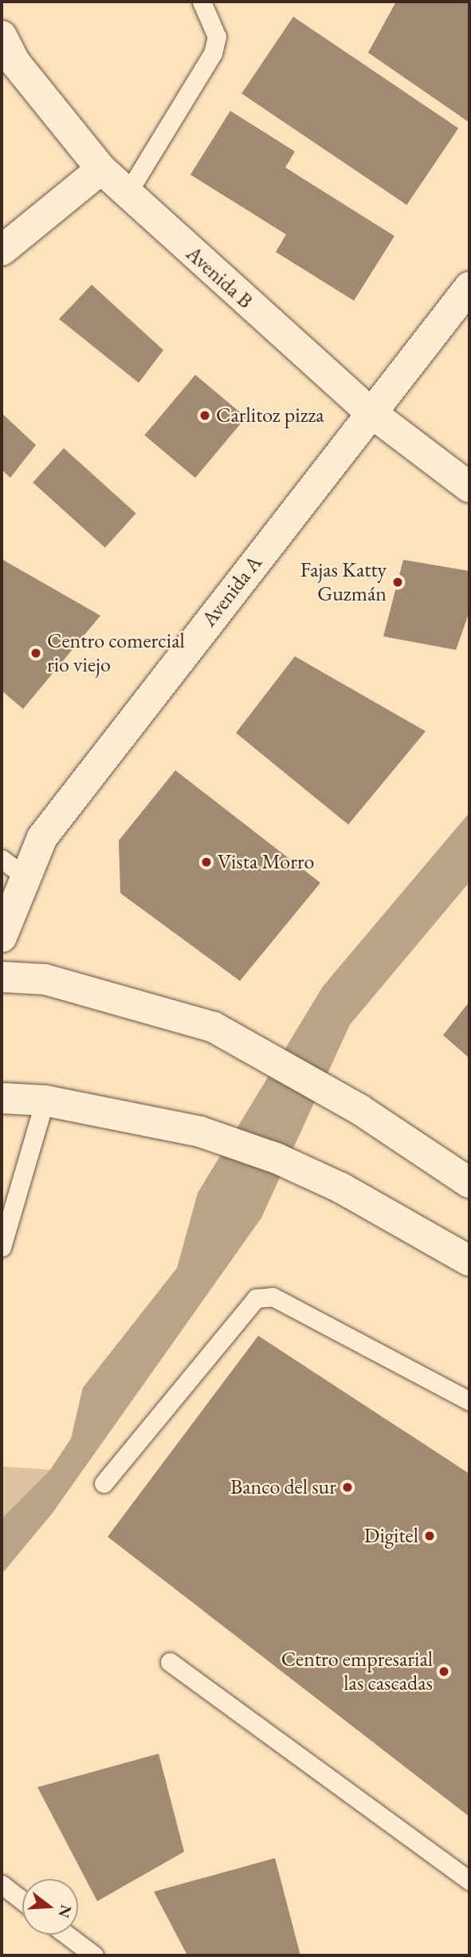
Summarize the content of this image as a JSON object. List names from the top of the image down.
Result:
{
  "streets": {
    "street": ["Avenida B", "Avenida A"]
  },
  "crossings": [
    ["Avenida B", "Avenida A"]
  ],
  "places": [
    "Carlitoz pizza",
    "Fajas Katty Guzmán",
    "Centro comercial rio viejo",
    "Vista Morro",
    "Banco del sur",
    "Digitel",
    "Centro empresarial las cascadas"
  ],
  "north": "right"
}
